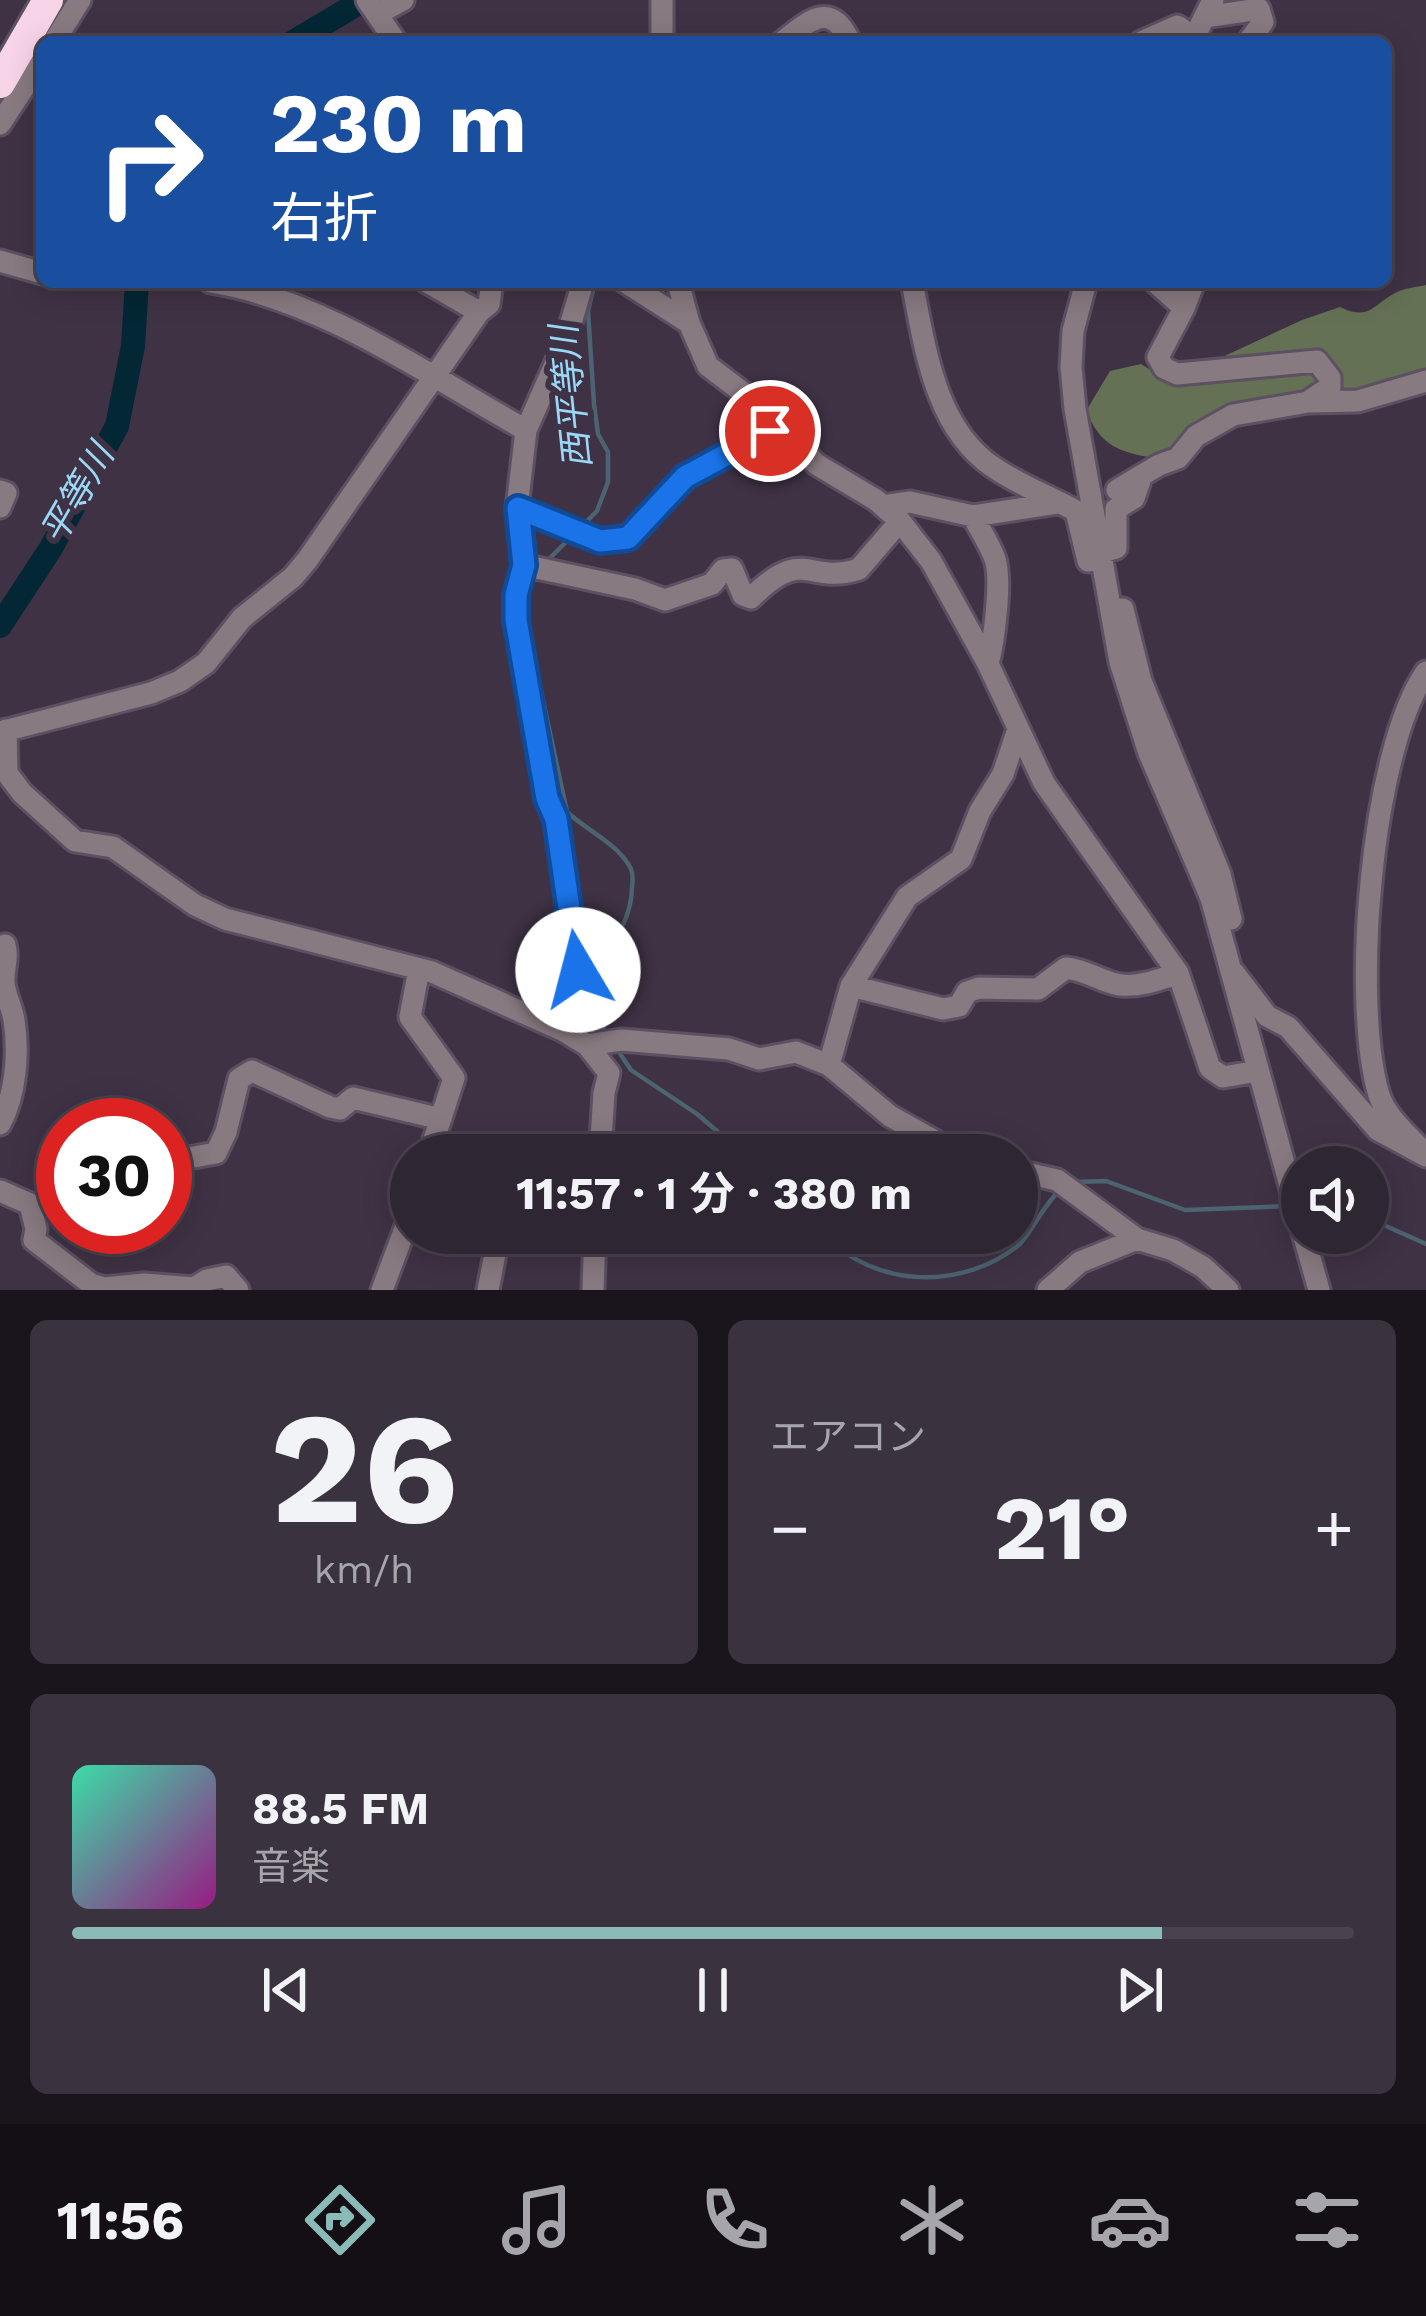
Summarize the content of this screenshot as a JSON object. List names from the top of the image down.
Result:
{
  "water": ["西平等川", "平等川"],
  "page": {
    "turn": ["230 m", "右折"],
    "limit": "30",
    "trip": "11:57 · 1 分 · 380 m",
    "tile": [
      ["26", "km/h"],
      "エアコン"
    ],
    "heat": ["−", "21°", "+"],
    "song": ["88.5 FM", "音楽"],
    "tabs": "11:56"
  }
}
